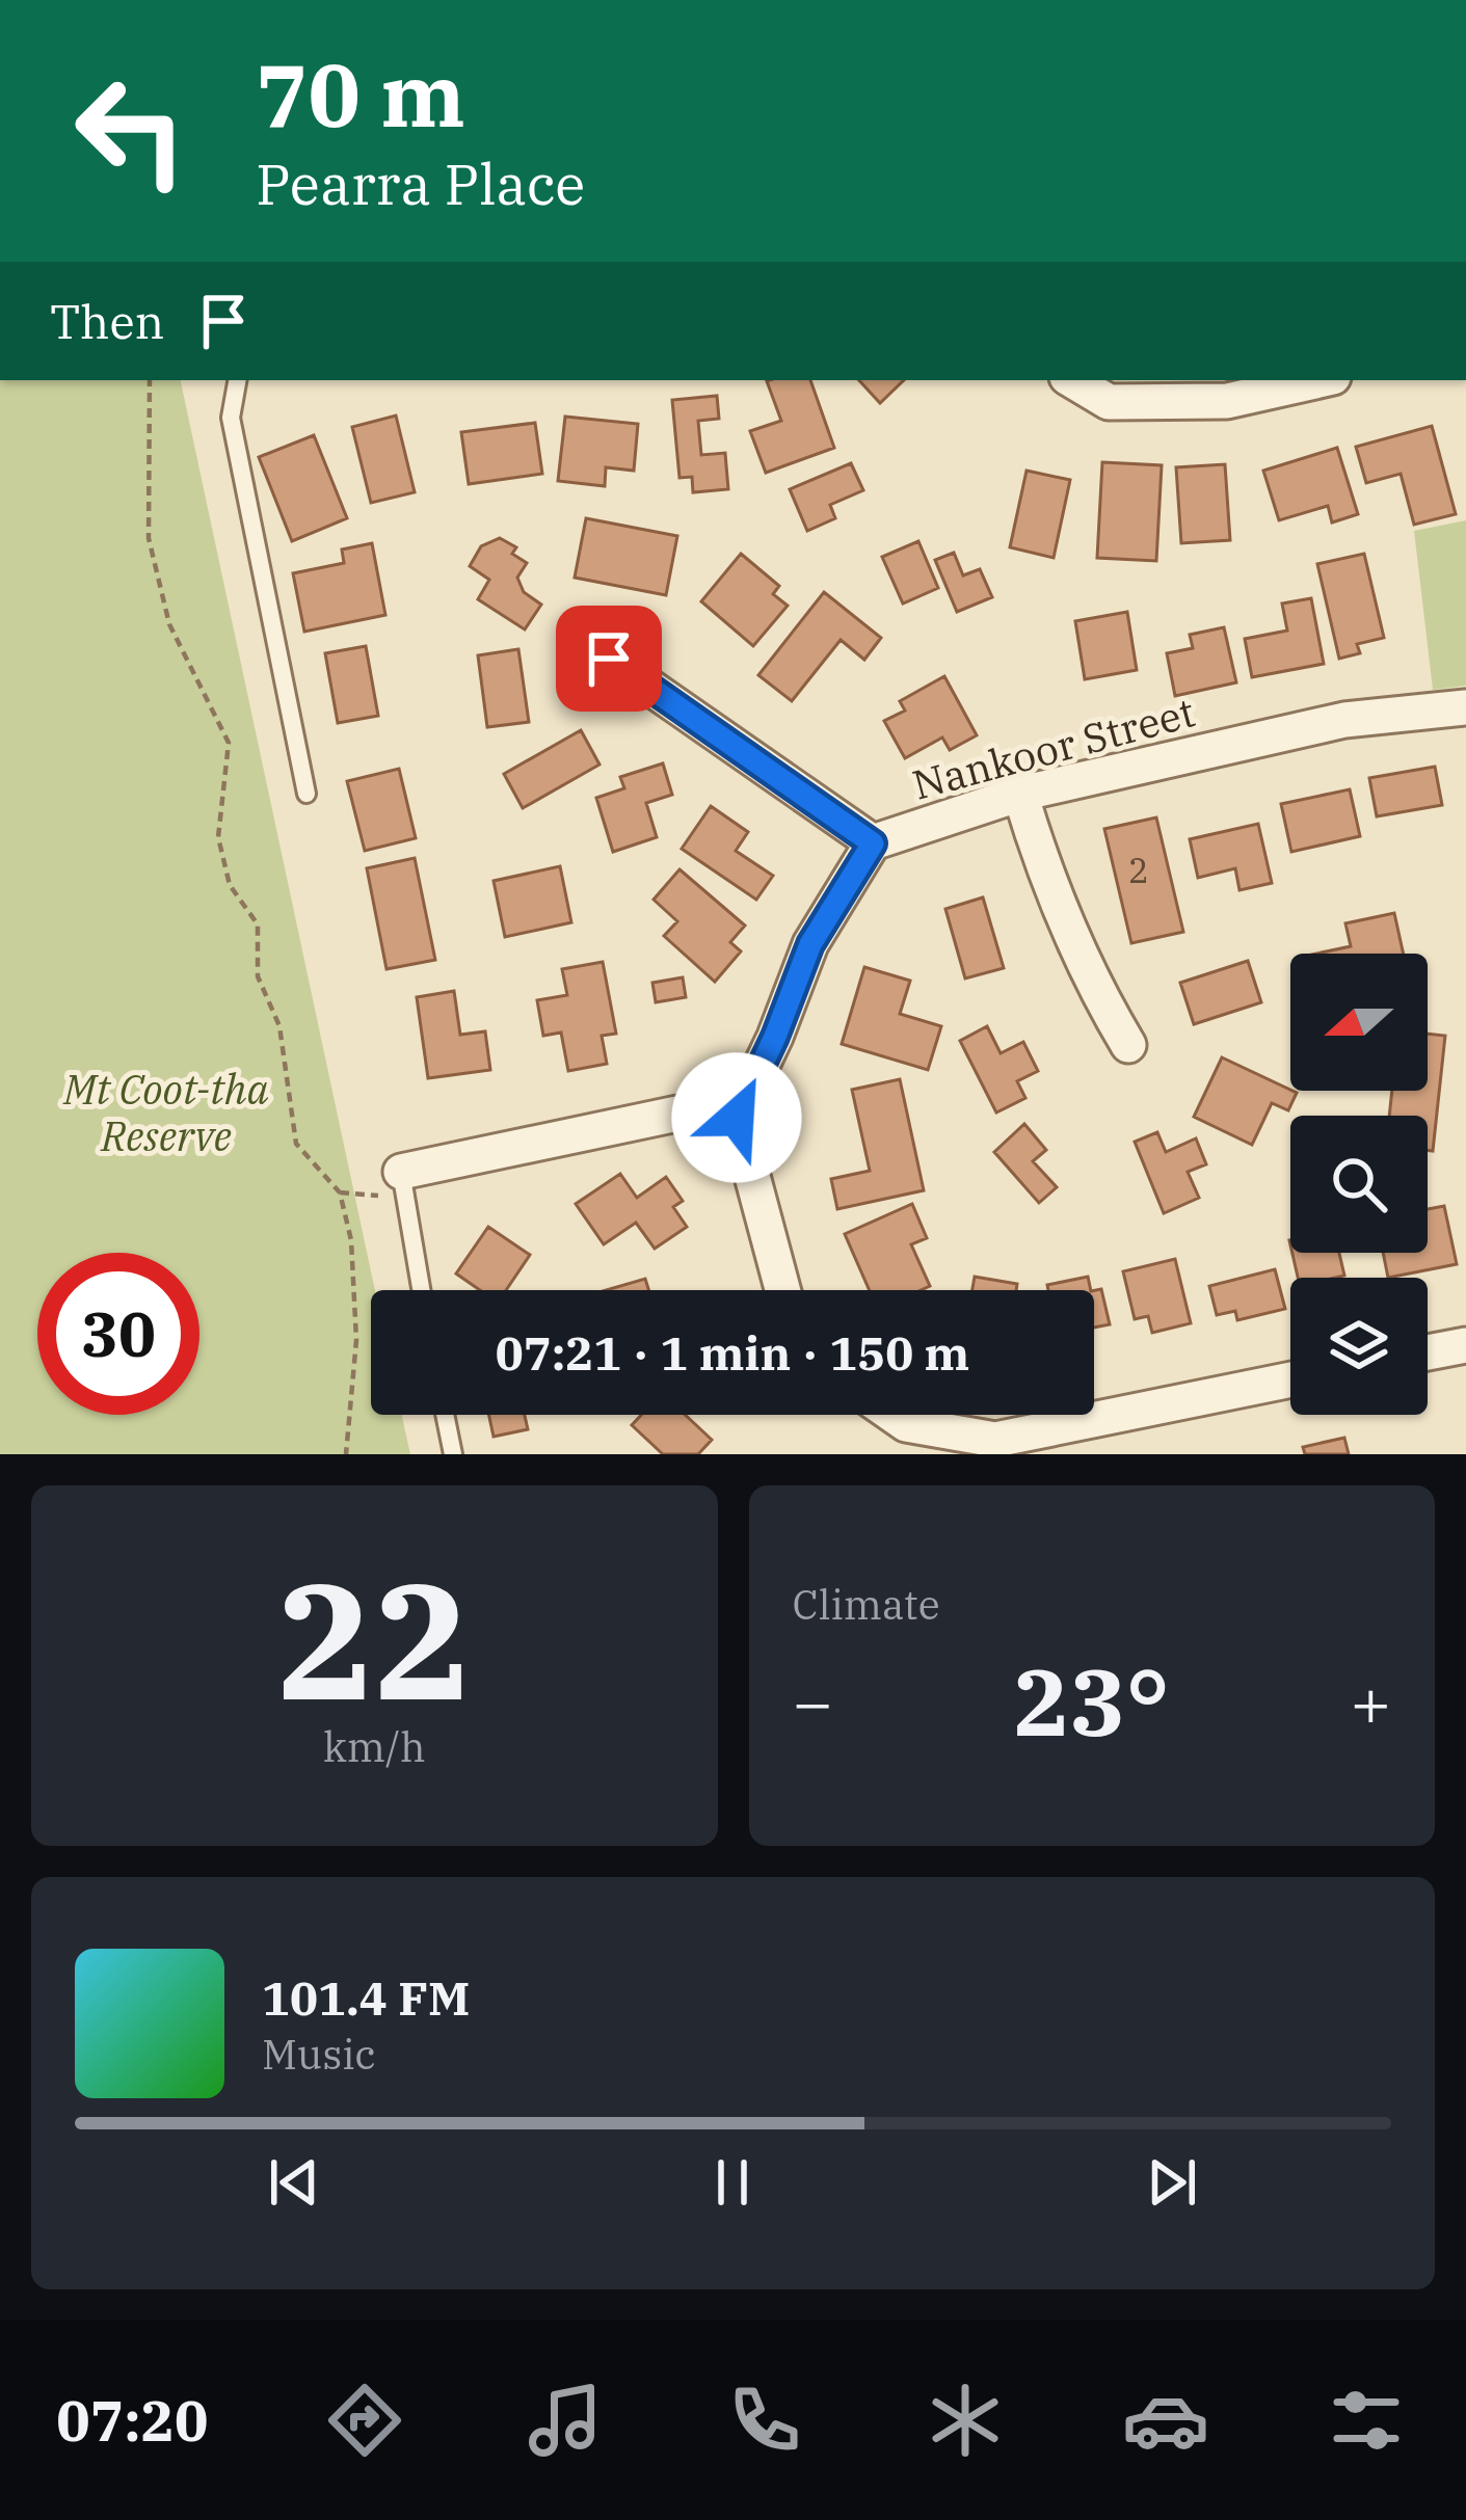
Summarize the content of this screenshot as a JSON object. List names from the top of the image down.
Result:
{
  "streets": {
    "street": ["Nankoor Street"]
  },
  "parks": ["Mt Coot-tha Reserve"],
  "house_numbers": ["2"],
  "north": "left",
  "page": {
    "turn": ["70 m", "Pearra Place"],
    "then": "Then",
    "limit": "30",
    "trip": "07:21 · 1 min · 150 m",
    "tile": [
      ["22", "km/h"],
      "Climate"
    ],
    "heat": ["−", "23°", "+"],
    "song": ["101.4 FM", "Music"],
    "tabs": "07:20"
  }
}
